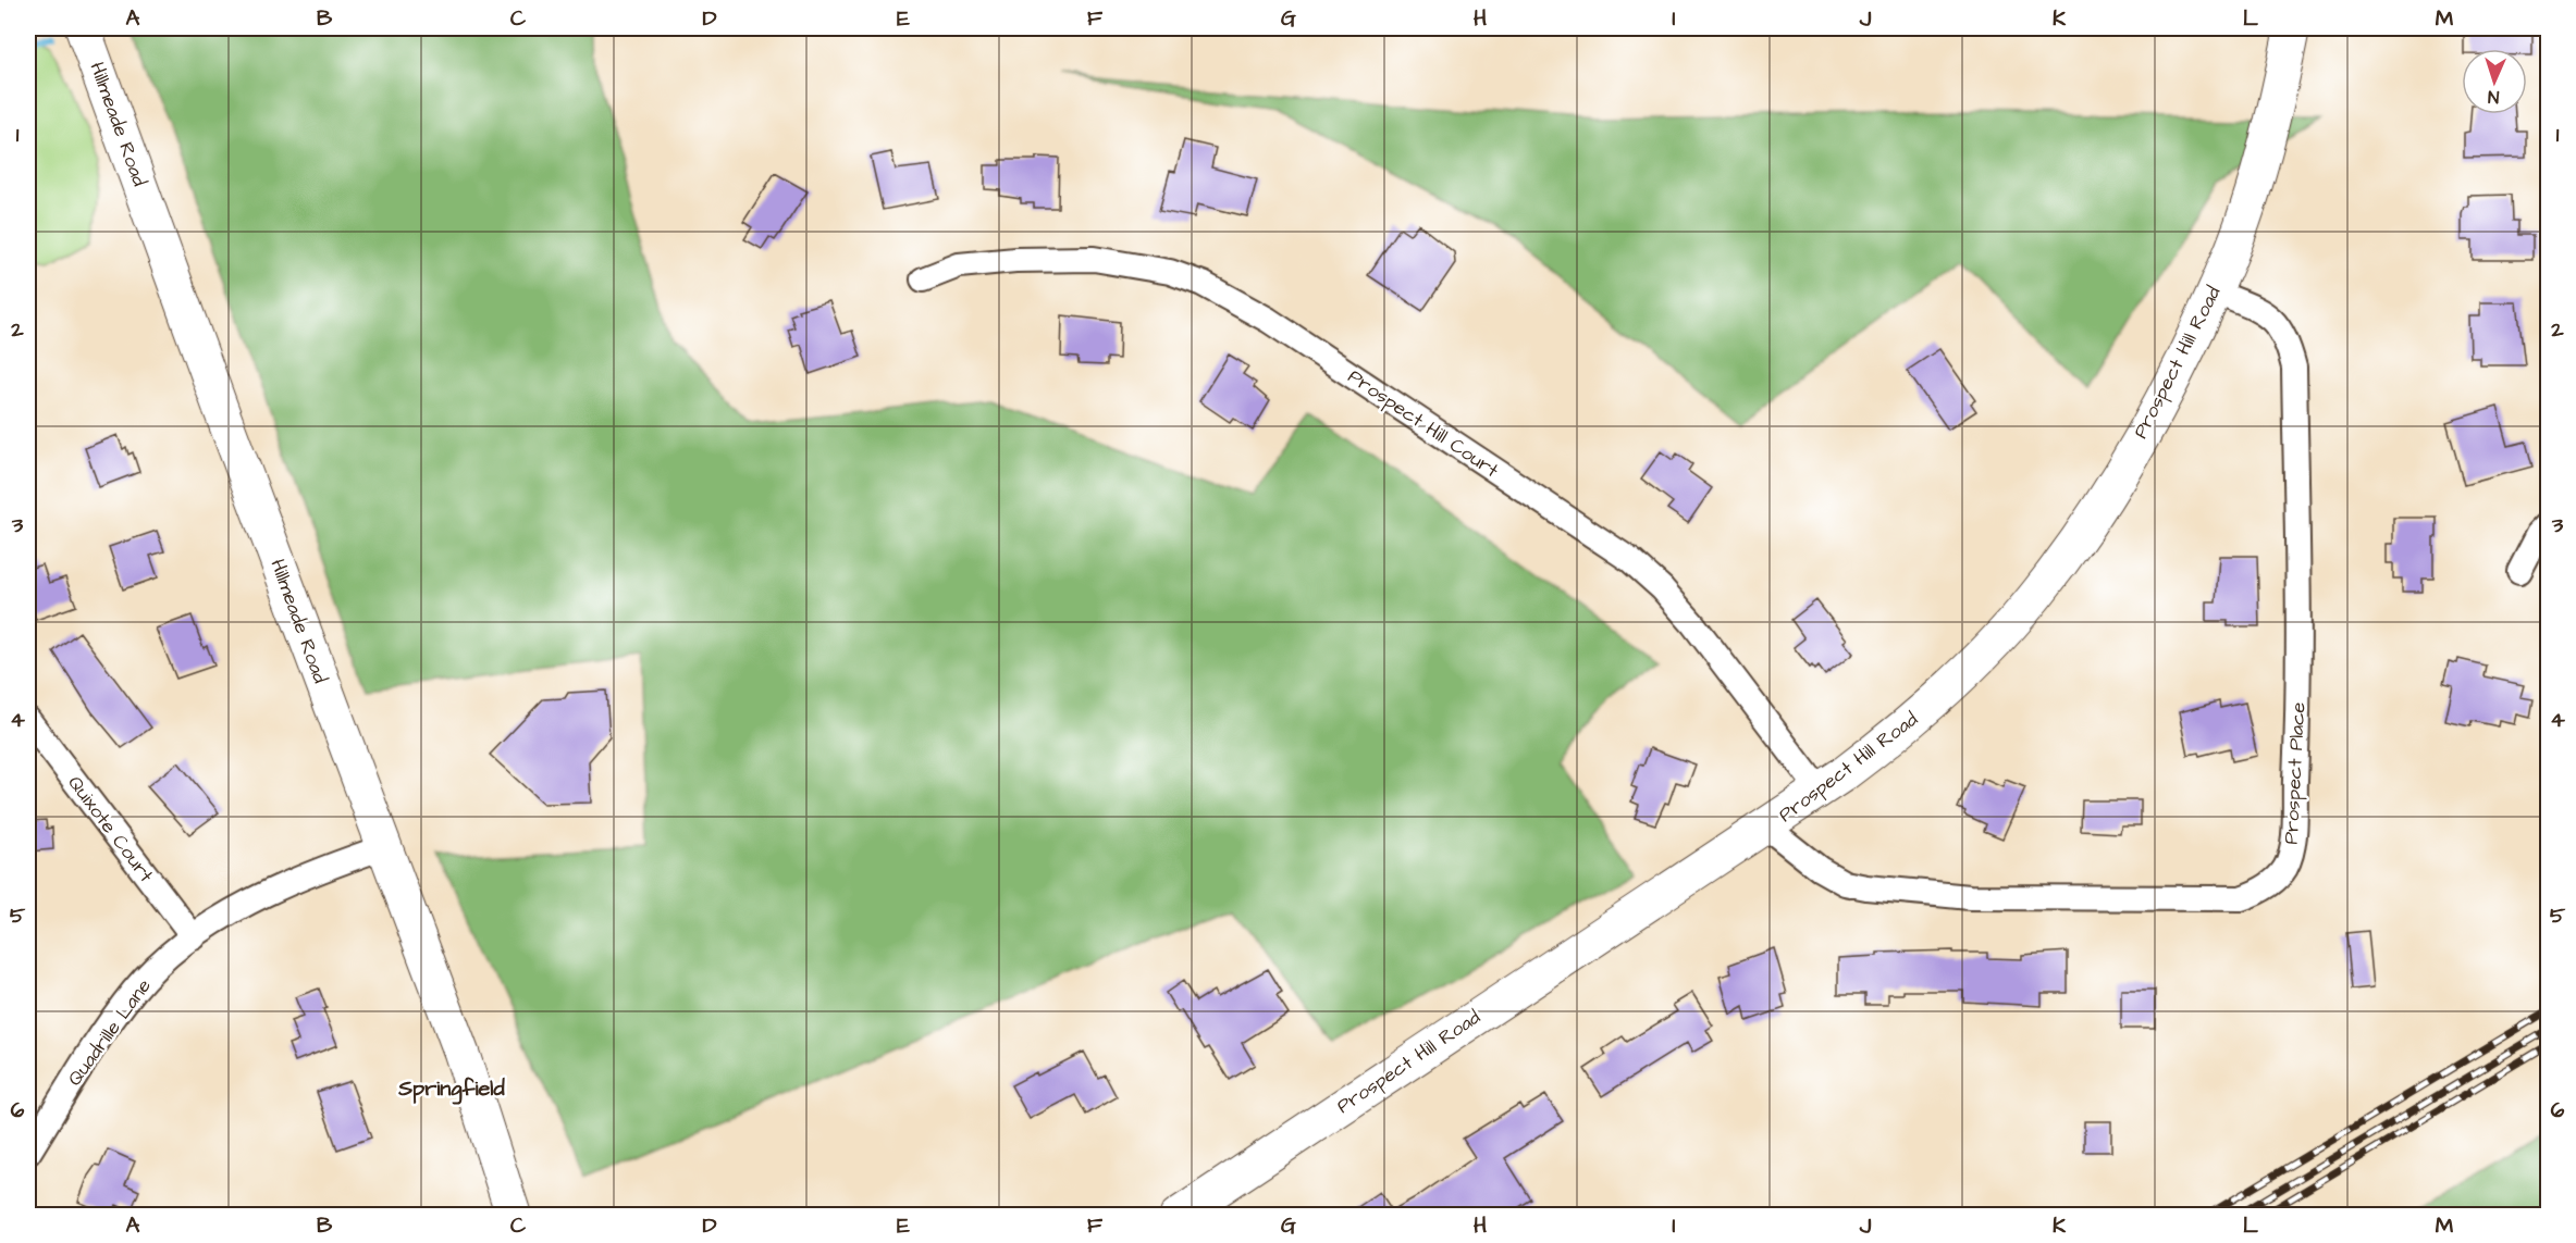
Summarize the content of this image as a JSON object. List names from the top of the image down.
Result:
{
  "streets": {
    "street": [
      "Hillmeade Road",
      "Prospect Hill Road",
      "Prospect Hill Court",
      "Prospect Place",
      "Quixote Court",
      "Quadrille Lane"
    ]
  },
  "crossings": [
    ["Hillmeade Road", "Quadrille Lane"],
    ["Prospect Hill Road", "Prospect Hill Court"],
    ["Prospect Hill Road", "Prospect Place"],
    ["Quixote Court", "Quadrille Lane"]
  ],
  "districts": ["Springfield"],
  "north": "bottom",
  "grid": {
    "columns": [
      "A",
      "B",
      "C",
      "D",
      "E",
      "F",
      "G",
      "H",
      "I",
      "J",
      "K",
      "L",
      "M"
    ],
    "rows": [
      "1",
      "2",
      "3",
      "4",
      "5",
      "6"
    ]
  }
}
